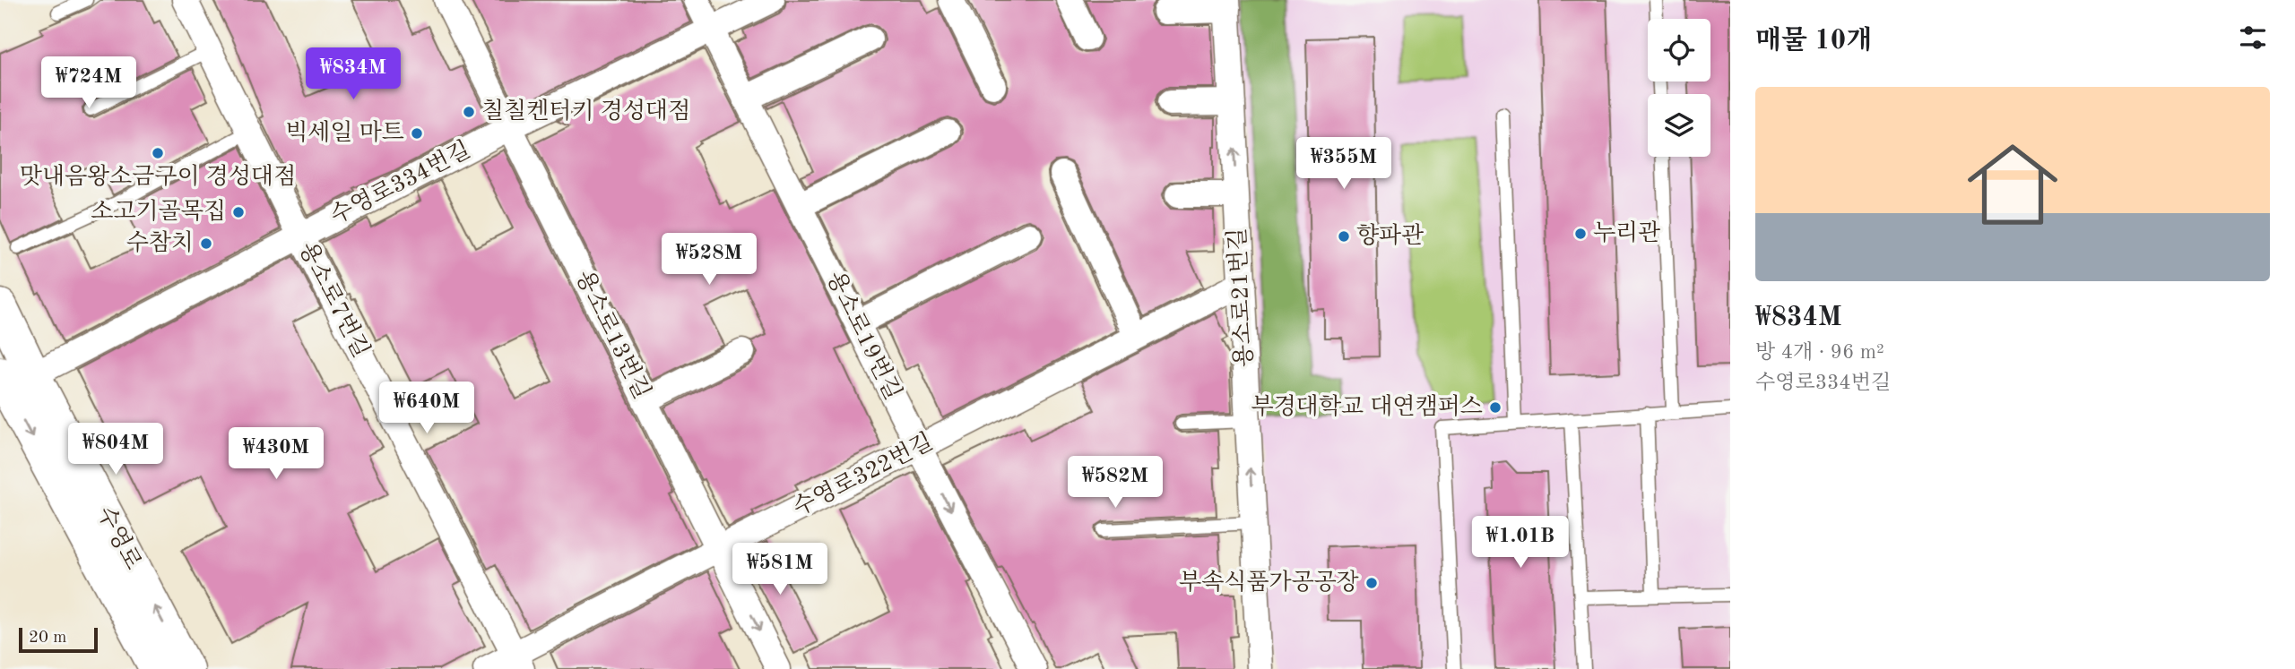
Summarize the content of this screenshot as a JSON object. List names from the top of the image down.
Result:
{
  "streets": {
    "main road": ["수영로"],
    "street": [
      "수영로334번길",
      "용소로21번길",
      "용소로7번길",
      "용소로13번길",
      "용소로19번길",
      "수영로322번길"
    ]
  },
  "crossings": [
    ["수영로334번길", "용소로7번길"],
    ["수영로334번길", "용소로13번길"],
    ["수영로334번길", "용소로19번길"],
    ["수영로334번길", "수영로"],
    ["용소로21번길", "수영로322번길"],
    ["용소로7번길", "수영로322번길"],
    ["용소로13번길", "수영로322번길"],
    ["용소로19번길", "수영로322번길"]
  ],
  "places": [
    "칠칠켄터키 경성대점",
    "빅세일 마트",
    "맛내음왕소금구이 경성대점",
    "소고기골목집",
    "누리관",
    "향파관",
    "수참치",
    "부경대학교 대연캠퍼스",
    "부속식품가공공장"
  ],
  "scale_bar": "20 m",
  "page": {
    "heading": "매물 10개",
    "price": [
      "₩834M",
      "₩724M",
      "₩355M",
      "₩528M",
      "₩640M",
      "₩804M",
      "₩430M",
      "₩582M",
      "₩1.01B",
      "₩581M"
    ],
    "list": [
      {
        "name": "₩834M",
        "note": "방 4개 · 96 m² · 수영로334번길"
      }
    ],
    "scale": "20 m"
  }
}
